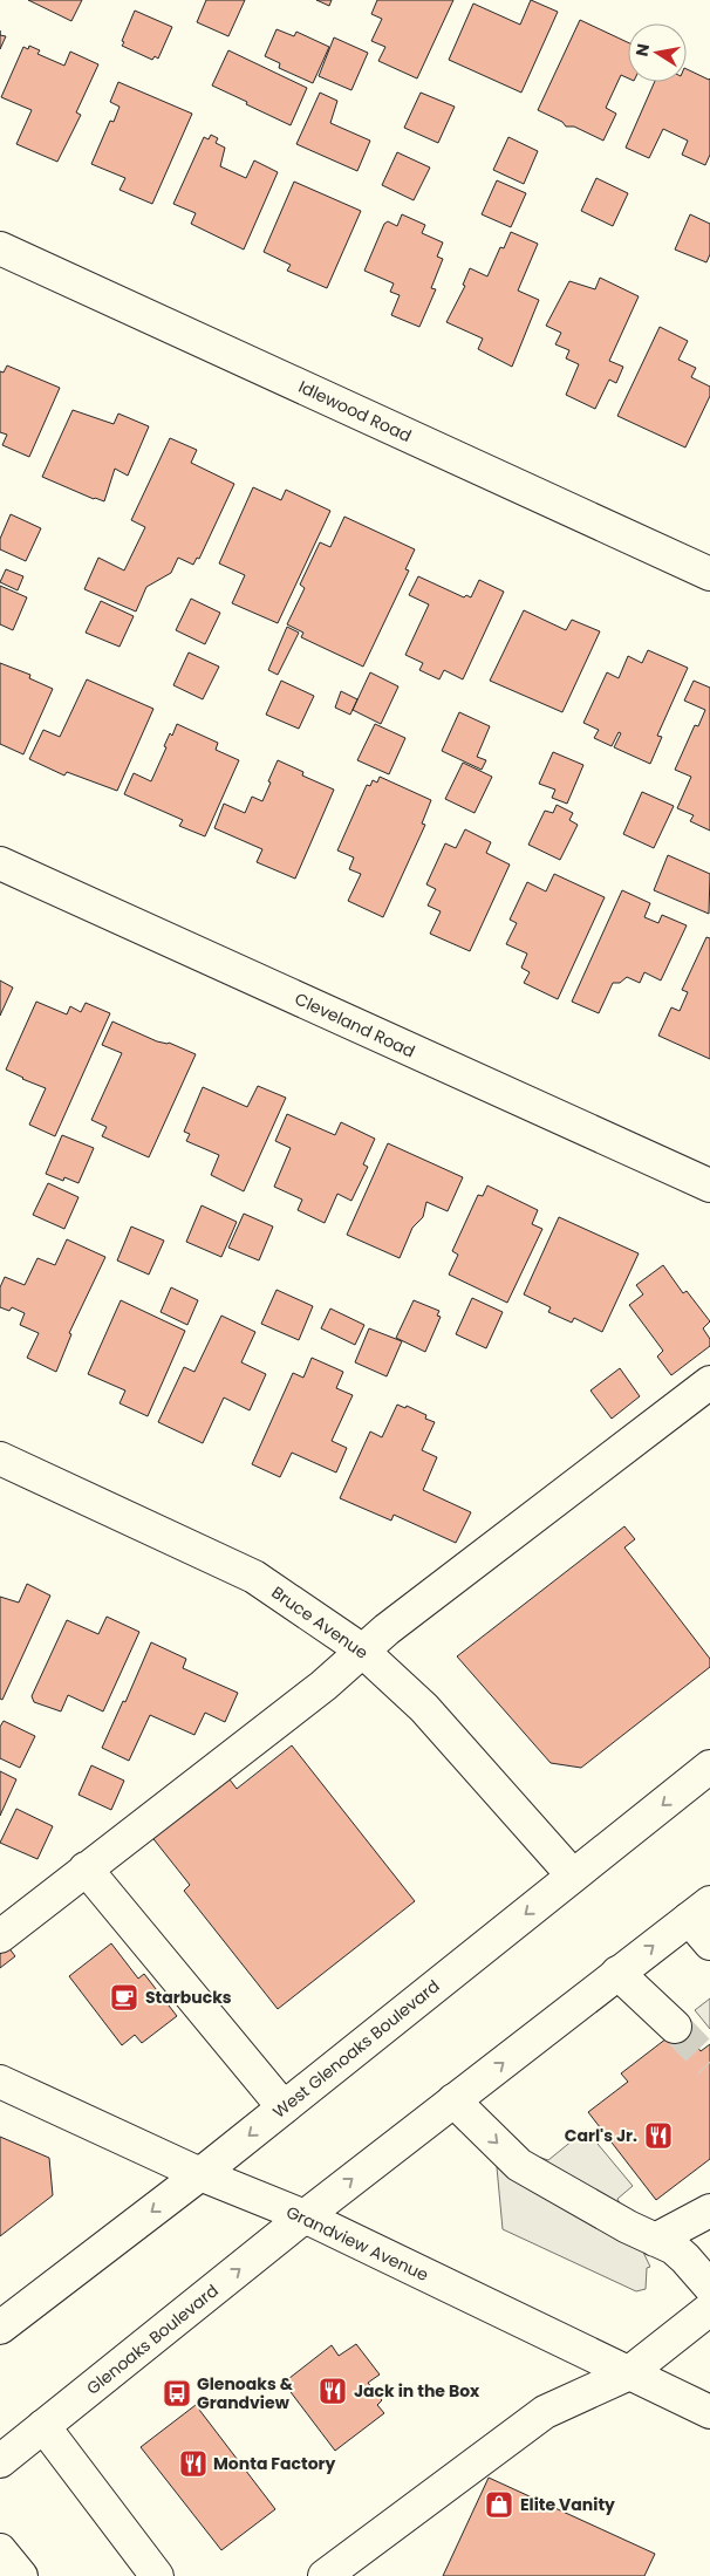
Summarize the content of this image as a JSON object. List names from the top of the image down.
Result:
{
  "streets": {
    "street": [
      "Idlewood Road",
      "Cleveland Road",
      "Bruce Avenue",
      "West Glenoaks Boulevard",
      "Grandview Avenue",
      "Glenoaks Boulevard"
    ]
  },
  "crossings": [
    ["Bruce Avenue", "West Glenoaks Boulevard"],
    ["West Glenoaks Boulevard", "Grandview Avenue"],
    ["Grandview Avenue", "Glenoaks Boulevard"]
  ],
  "one_way": ["Glenoaks Boulevard"],
  "places": {
    "cafe": ["Starbucks"],
    "restaurant": ["Carl's Jr.", "Jack in the Box", "Monta Factory"],
    "bus stop": ["Glenoaks & Grandview"],
    "shop": ["Elite Vanity"]
  },
  "north": "left"
}
